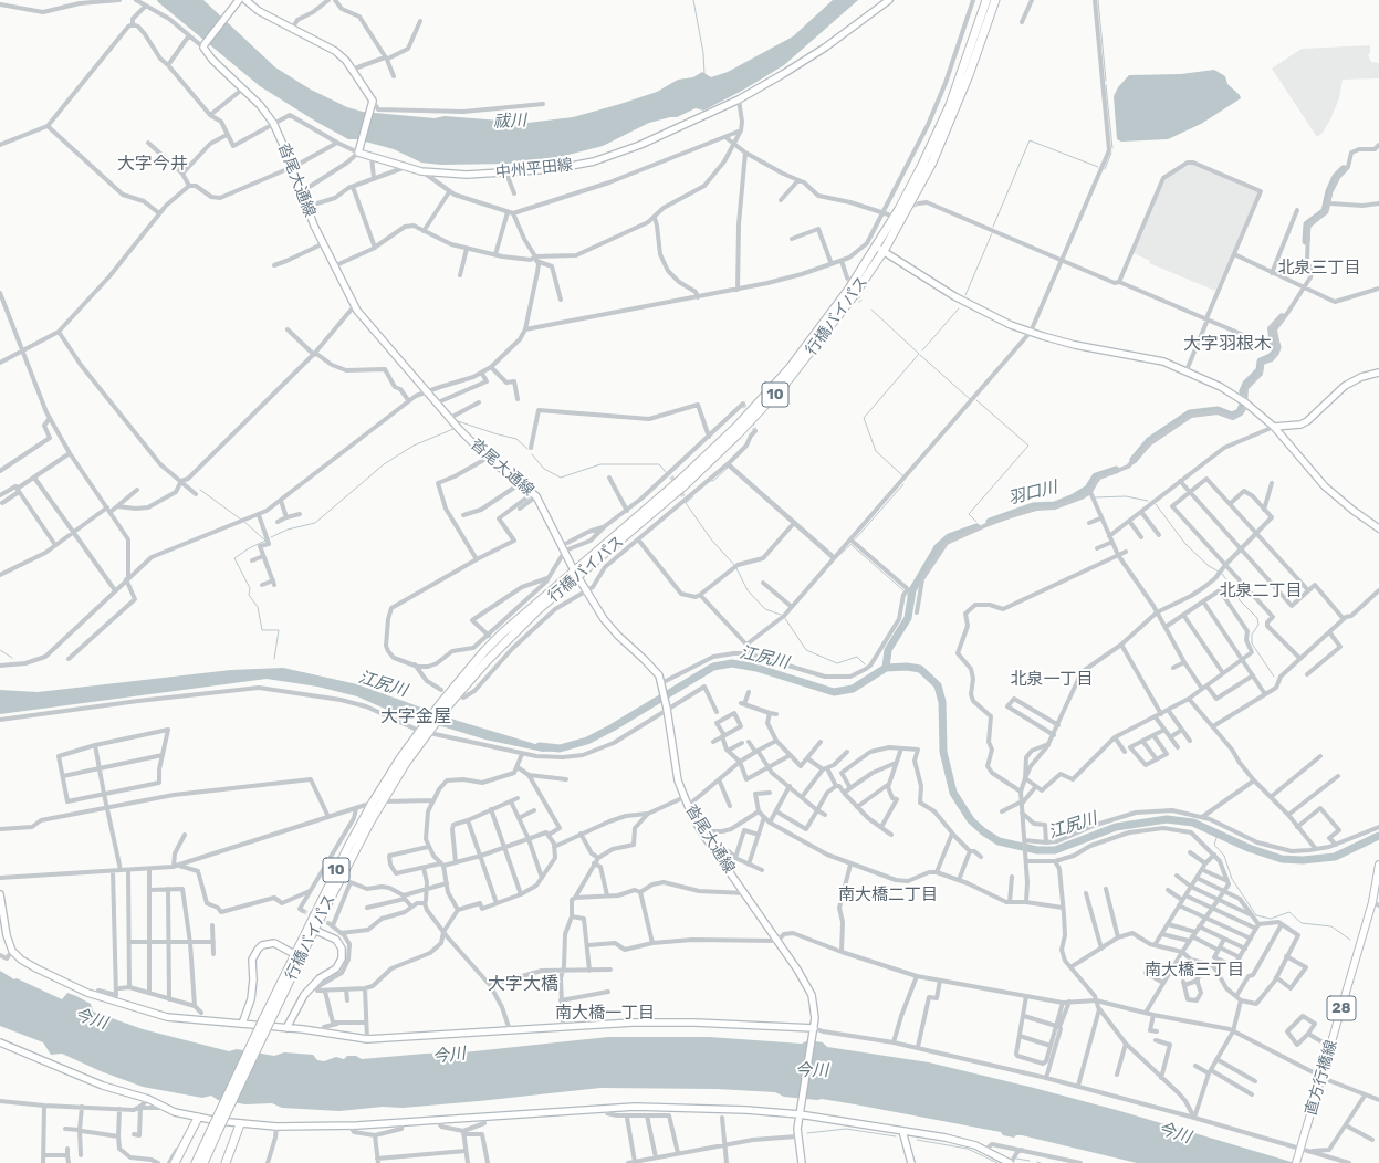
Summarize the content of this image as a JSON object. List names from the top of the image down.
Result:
{
  "streets": {
    "highway": ["行橋バイパス", "10"],
    "main road": ["28", "直方行橋線"],
    "street": ["中州平田線", "沓尾大通線"]
  },
  "crossings": [
    ["沓尾大通線", "行橋バイパス"]
  ],
  "districts": [
    "大字今井",
    "北泉三丁目",
    "大字羽根木",
    "北泉二丁目",
    "北泉一丁目",
    "大字金屋",
    "南大橋二丁目",
    "南大橋三丁目",
    "大字大橋",
    "南大橋一丁目"
  ],
  "water": [
    "祓川",
    "羽口川",
    "江尻川",
    "今川"
  ]
}
